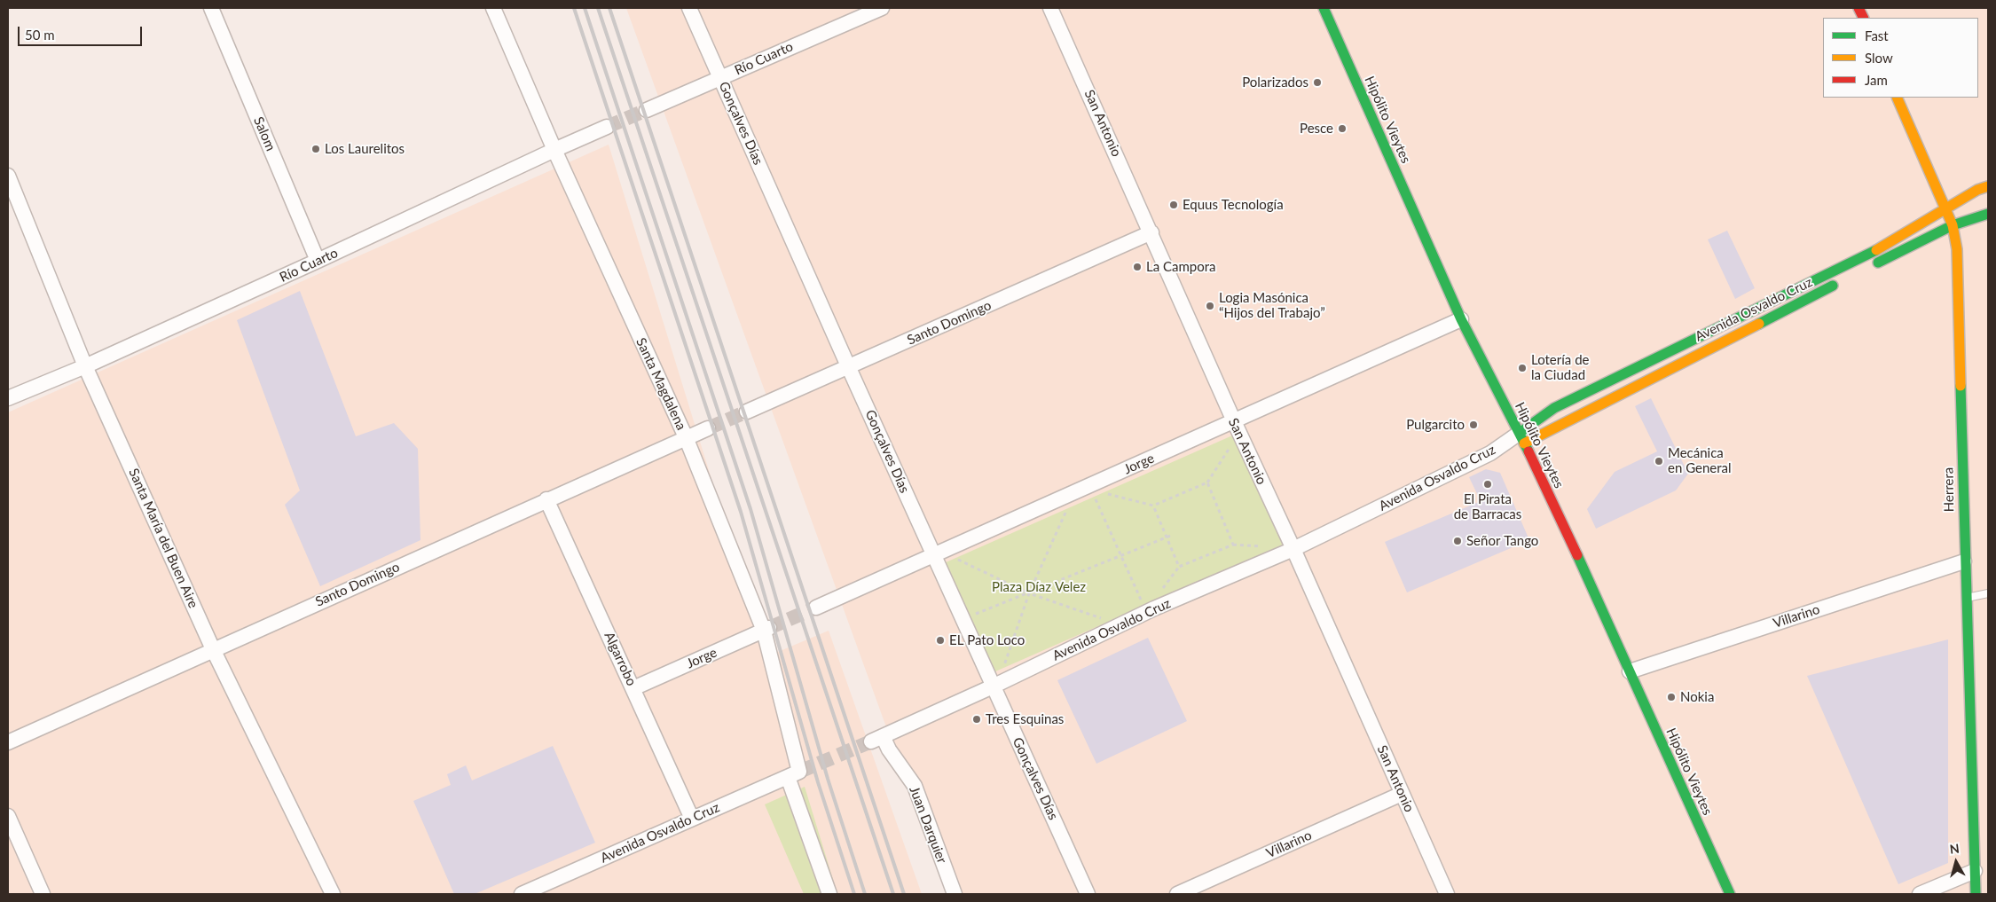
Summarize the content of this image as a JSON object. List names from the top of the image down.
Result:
{
  "streets": {
    "street": [
      "Río Cuarto",
      "Hipólito Vieytes",
      "Gonçalves Días",
      "San Antonio",
      "Salom",
      "Avenida Osvaldo Cruz",
      "Santo Domingo",
      "Santa Magdalena",
      "Jorge",
      "Herrera",
      "Santa María del Buen Aire",
      "Villarino",
      "Algarrobo",
      "Juan Darquier"
    ]
  },
  "crossings": [
    ["Río Cuarto", "Gonçalves Días"],
    ["Río Cuarto", "Salom"],
    ["Río Cuarto", "Santa Magdalena"],
    ["Río Cuarto", "Santa María del Buen Aire"],
    ["Hipólito Vieytes", "Avenida Osvaldo Cruz"],
    ["Hipólito Vieytes", "Jorge"],
    ["Hipólito Vieytes", "Villarino"],
    ["Gonçalves Días", "Avenida Osvaldo Cruz"],
    ["Gonçalves Días", "Santo Domingo"],
    ["Gonçalves Días", "Jorge"],
    ["San Antonio", "Avenida Osvaldo Cruz"],
    ["San Antonio", "Santo Domingo"],
    ["San Antonio", "Jorge"],
    ["San Antonio", "Villarino"],
    ["Avenida Osvaldo Cruz", "Santa Magdalena"],
    ["Avenida Osvaldo Cruz", "Herrera"],
    ["Avenida Osvaldo Cruz", "Algarrobo"],
    ["Avenida Osvaldo Cruz", "Juan Darquier"],
    ["Santo Domingo", "Santa Magdalena"],
    ["Santo Domingo", "Santa María del Buen Aire"],
    ["Santo Domingo", "Algarrobo"],
    ["Santa Magdalena", "Jorge"],
    ["Jorge", "Algarrobo"],
    ["Herrera", "Villarino"]
  ],
  "parks": ["Plaza Díaz Velez"],
  "places": [
    "Polarizados",
    "Pesce",
    "Los Laurelitos",
    "Equus Tecnología",
    "La Campora",
    "Logia Masónica “Hijos del Trabajo”",
    "Lotería de la Ciudad",
    "Pulgarcito",
    "Mecánica en General",
    "El Pirata de Barracas",
    "Señor Tango",
    "EL Pato Loco",
    "Nokia",
    "Tres Esquinas"
  ],
  "legend": ["Fast", "Slow", "Jam"],
  "scale_bar": "50 m",
  "north": "top"
}
